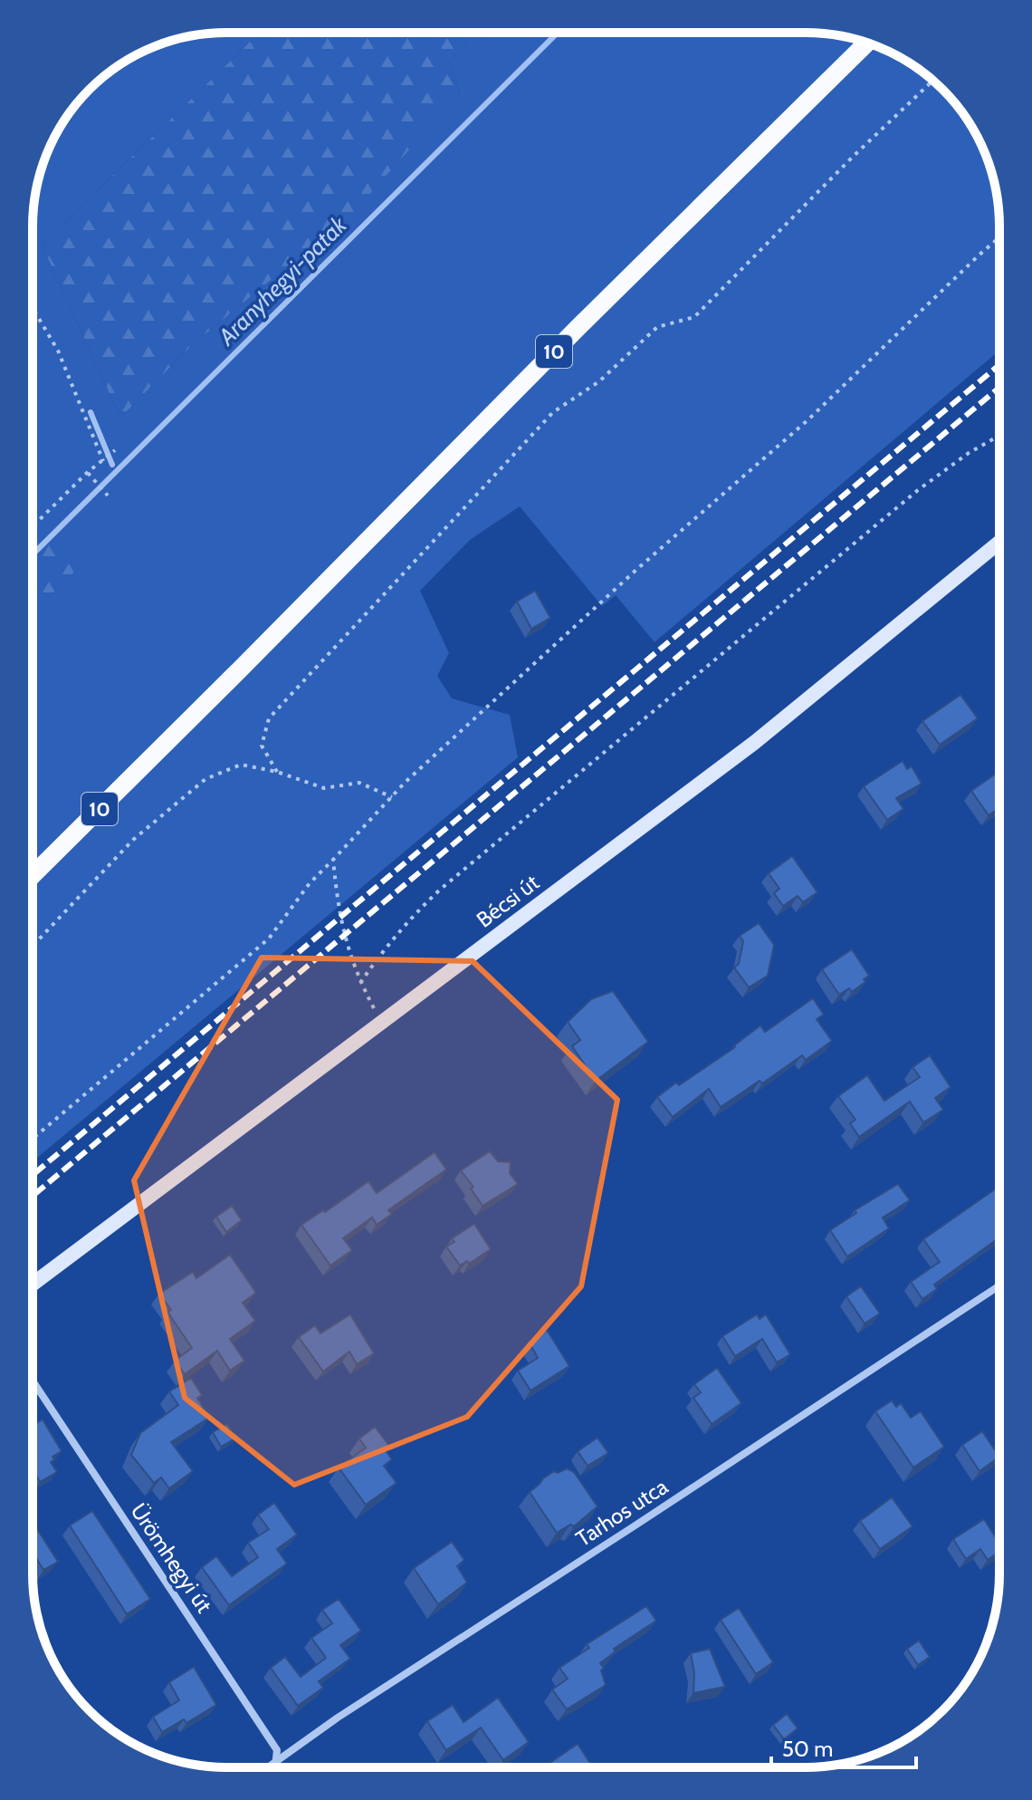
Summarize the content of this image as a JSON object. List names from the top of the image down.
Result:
{
  "streets": {
    "main road": ["10"],
    "street": ["Bécsi út", "Tarhos utca", "Ürömhegyi út"]
  },
  "crossings": [
    ["Tarhos utca", "Ürömhegyi út"]
  ],
  "water": ["Aranyhegyi-patak"],
  "scale_bar": "50 m"
}
